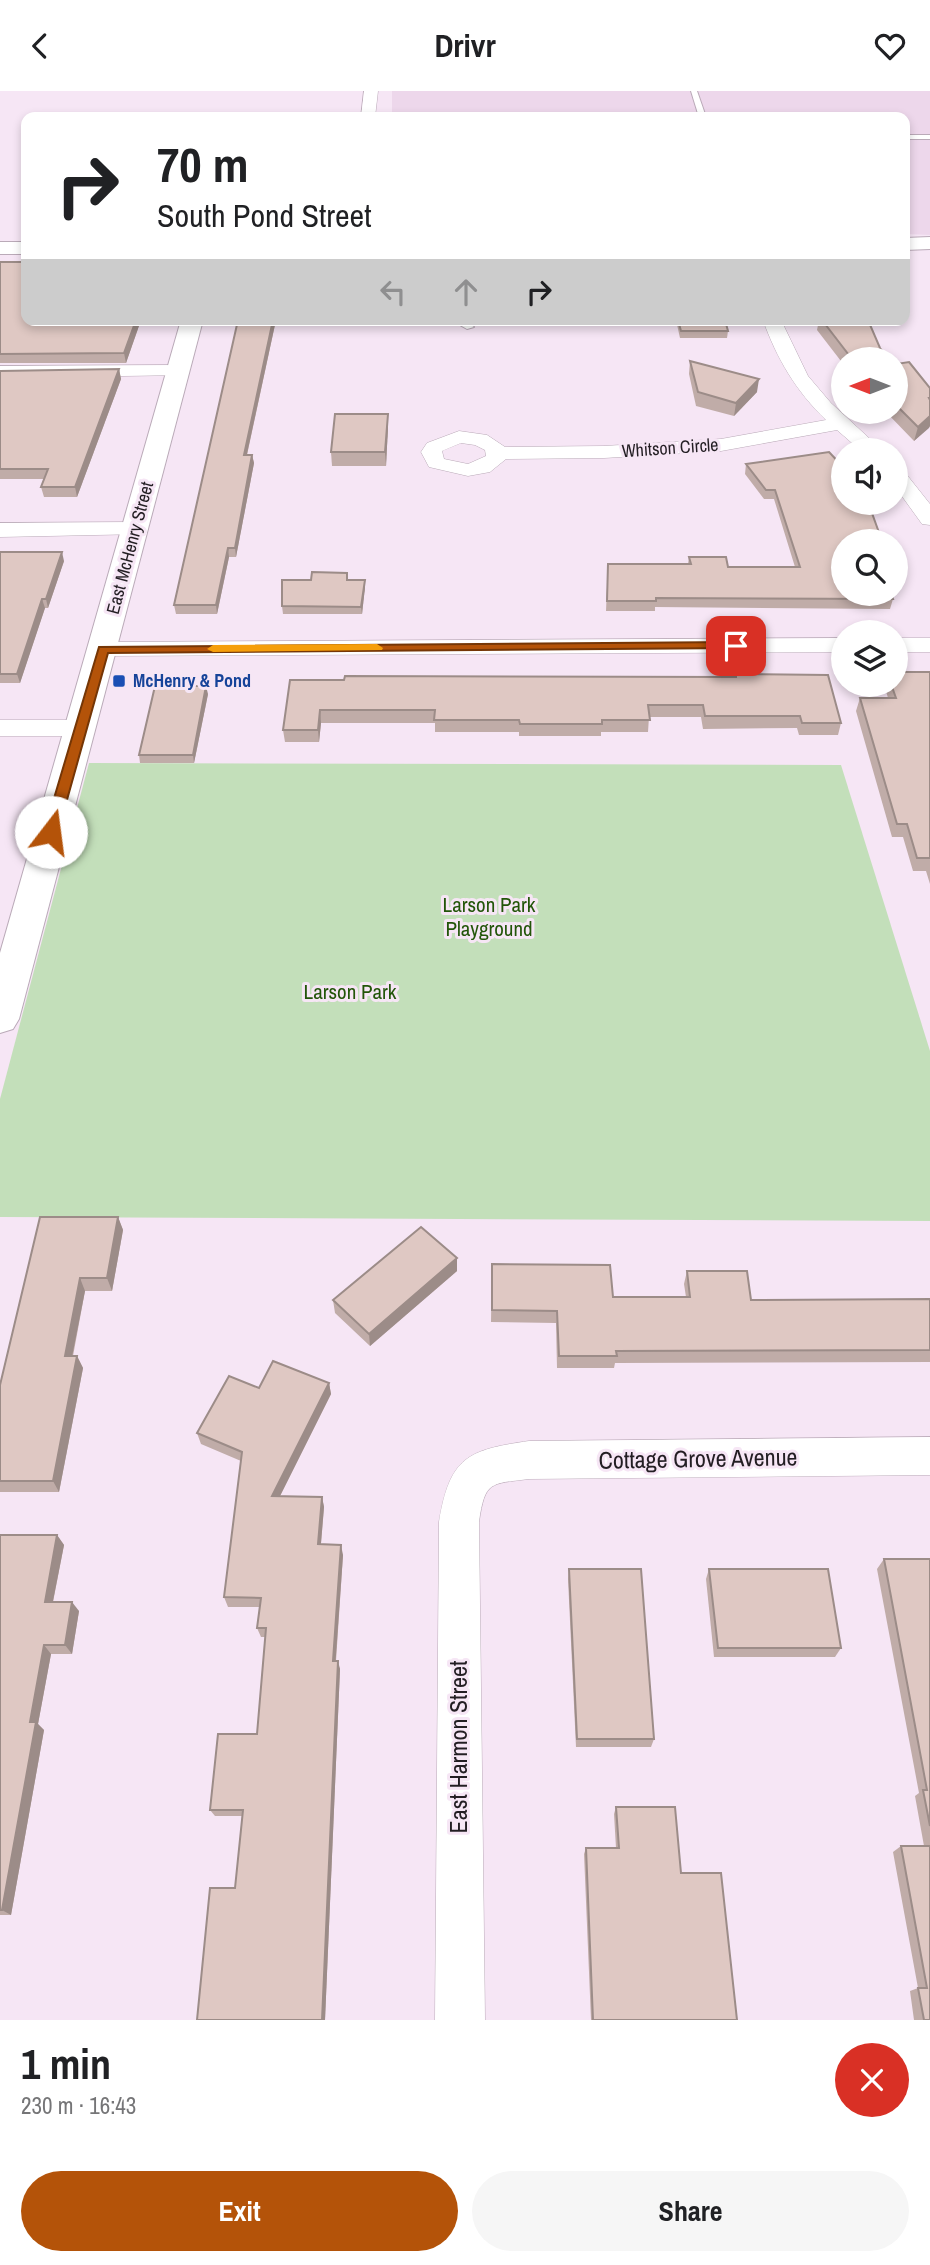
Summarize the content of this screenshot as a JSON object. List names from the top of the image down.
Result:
{
  "streets": {
    "street": [
      "Whitson Circle",
      "East McHenry Street",
      "Cottage Grove Avenue",
      "East Harmon Street"
    ]
  },
  "crossings": [
    ["Cottage Grove Avenue", "East Harmon Street"]
  ],
  "parks": ["Larson Park Playground", "Larson Park"],
  "places": {
    "transit": ["McHenry & Pond"]
  },
  "north": "left",
  "page": {
    "header": "Drivr",
    "turn": ["70 m", "South Pond Street"],
    "heading": ["1 min", "230 m · 16:43"],
    "buttons": ["Exit", "Share"]
  }
}
